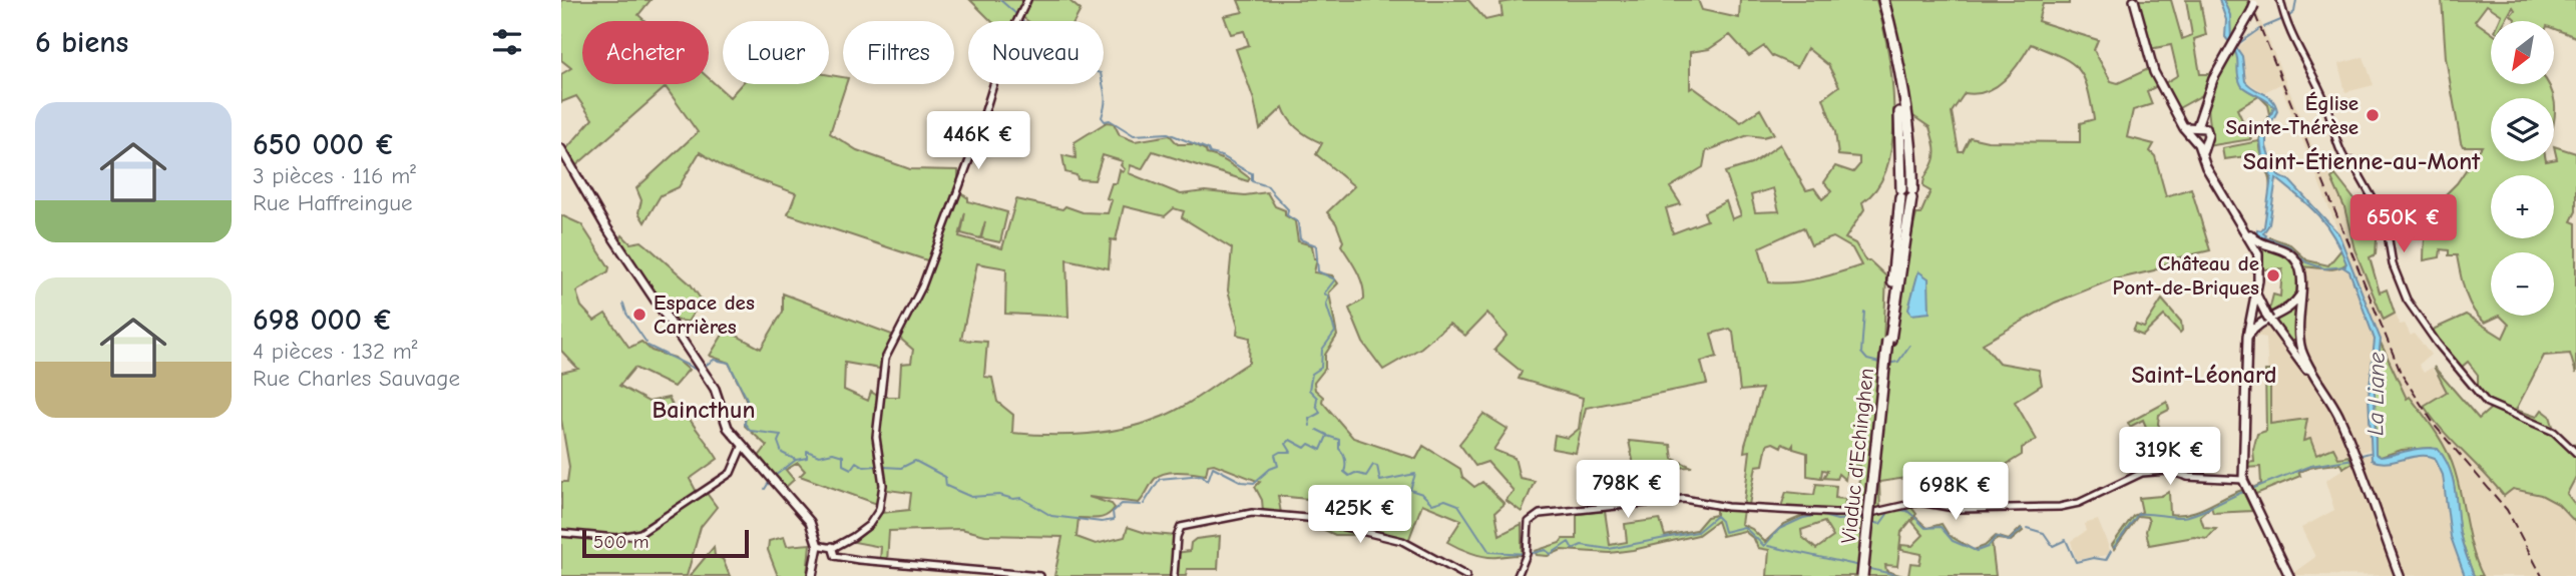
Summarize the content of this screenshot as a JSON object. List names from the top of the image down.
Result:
{
  "streets": {
    "highway": ["Viaduc d'Echinghen"]
  },
  "districts": ["Saint-Étienne-au-Mont", "Saint-Léonard", "Baincthun"],
  "water": ["La Liane"],
  "places": ["Église Sainte-Thérèse", "Château de Pont-de-Briques", "Espace des Carrières"],
  "scale_bar": "500 m",
  "north": "bottom left",
  "page": {
    "heading": "6 biens",
    "map_buttons": ["+", "−"],
    "chip": [
      "Acheter",
      "Louer",
      "Filtres",
      "Nouveau"
    ],
    "list": [
      {
        "name": "650 000 €",
        "note": "3 pièces · 116 m² · Rue Haffreingue"
      },
      {
        "name": "698 000 €",
        "note": "4 pièces · 132 m² · Rue Charles Sauvage"
      }
    ],
    "price": [
      "446K €",
      "650K €",
      "319K €",
      "798K €",
      "698K €",
      "425K €"
    ],
    "scale": "500 m"
  }
}
